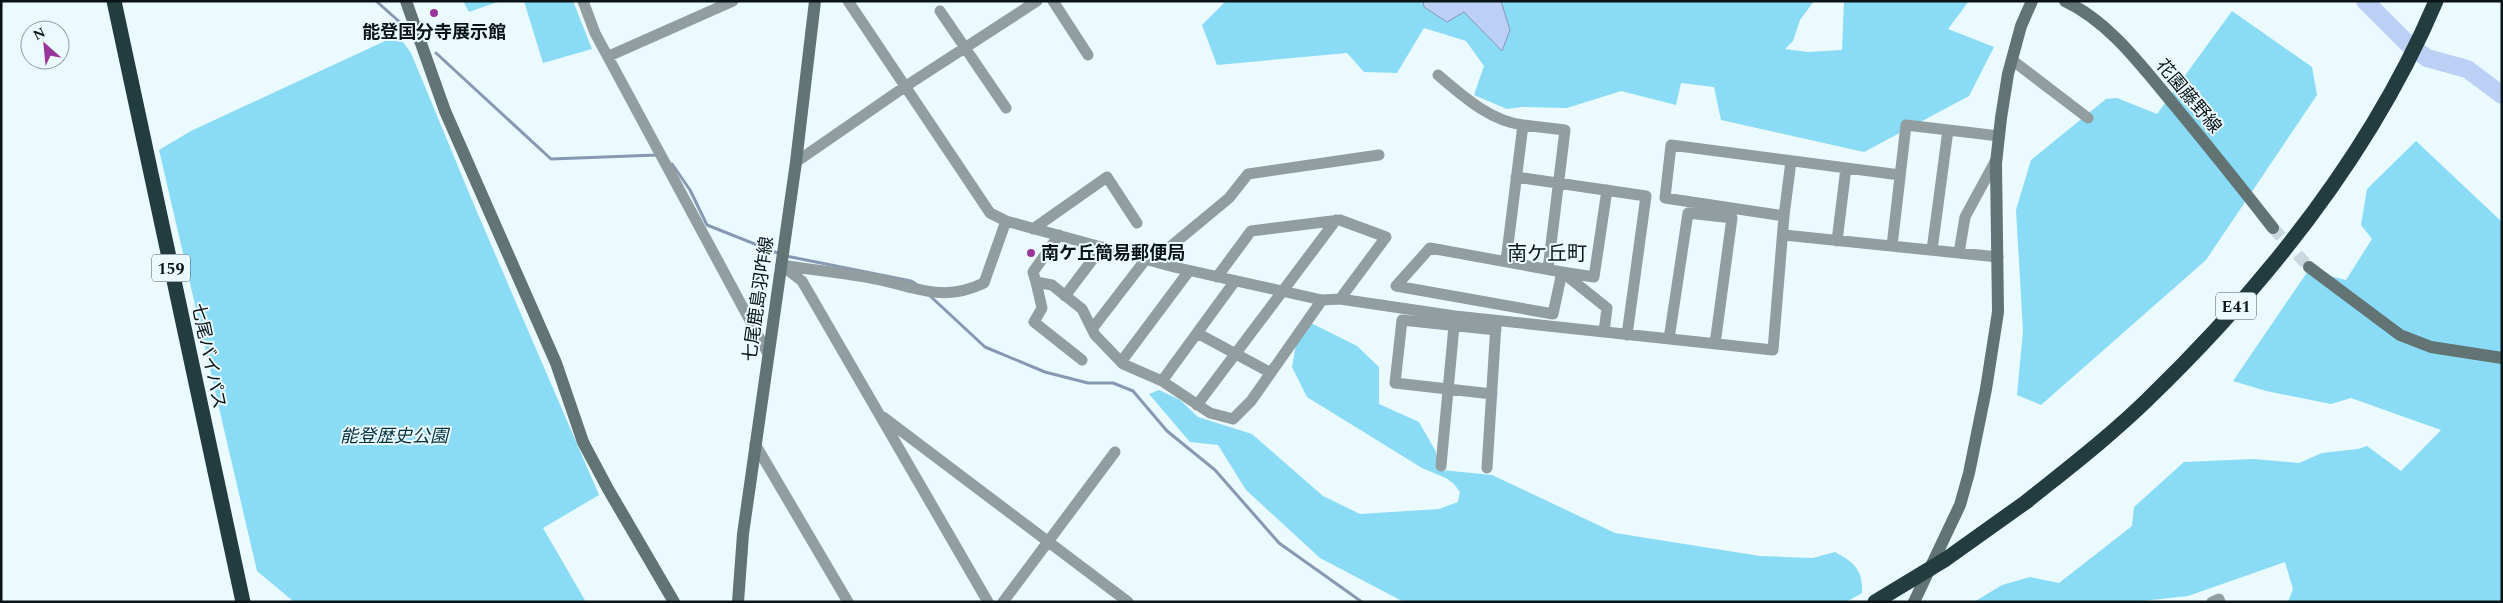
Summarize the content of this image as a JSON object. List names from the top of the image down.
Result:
{
  "streets": {
    "highway": ["159", "E41", "七尾バイパス"],
    "street": ["花園藤野線", "七尾鹿島羽咋線"]
  },
  "districts": ["南ケ丘町"],
  "parks": ["能登歴史公園"],
  "places": ["能登国分寺展示館", "南ケ丘簡易郵便局"],
  "north": "top left"
}
